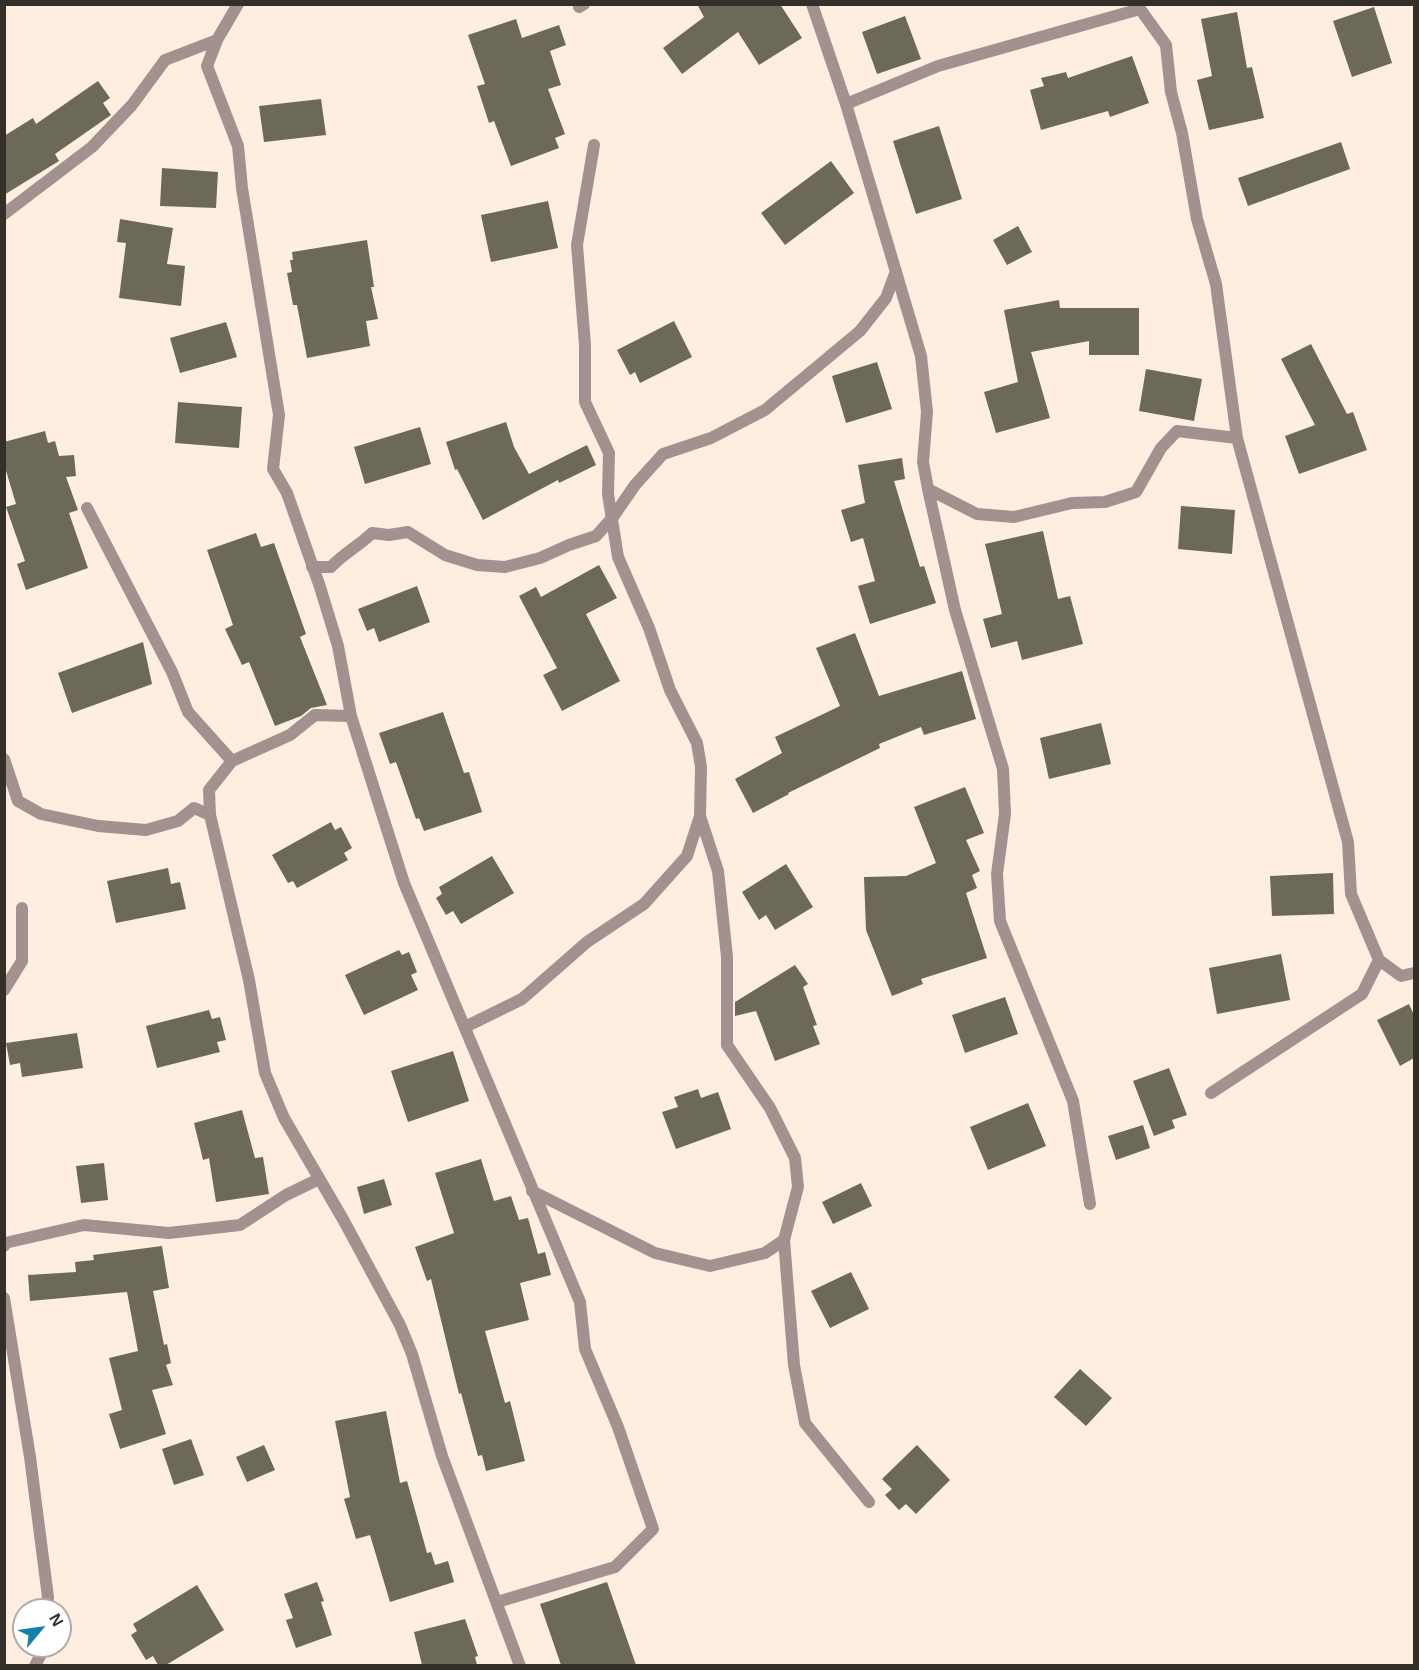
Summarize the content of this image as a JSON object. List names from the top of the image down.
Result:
{
  "north": "top right"
}
